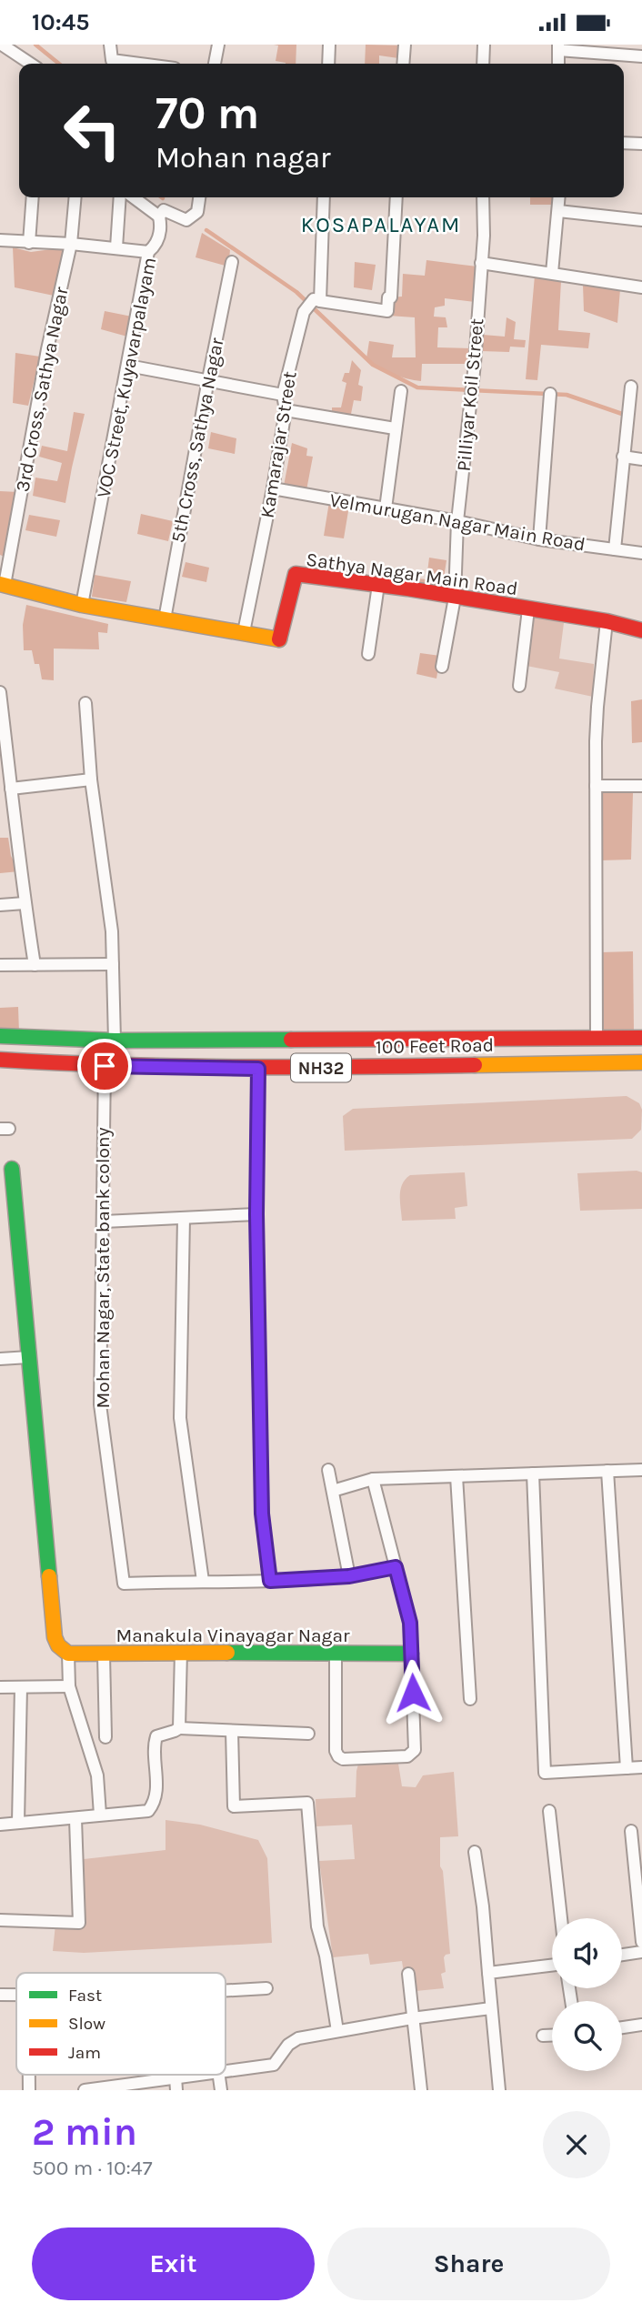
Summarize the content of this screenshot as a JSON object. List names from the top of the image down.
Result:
{
  "streets": {
    "main road": [
      "Sathya Nagar Main Road",
      "100 Feet Road",
      "NH32",
      "Manakula Vinayagar Nagar"
    ],
    "street": [
      "VOC Street, Kuyavarpalayam",
      "3rd Cross, Sathya Nagar",
      "Pilliyar Koil Street",
      "5th Cross, Sathya Nagar",
      "Kamarajar Street",
      "Velmurugan Nagar Main Road",
      "Mohan Nagar, State bank colony"
    ]
  },
  "crossings": [
    ["VOC Street, Kuyavarpalayam", "Sathya Nagar Main Road"],
    ["3rd Cross, Sathya Nagar", "Sathya Nagar Main Road"],
    ["Pilliyar Koil Street", "Velmurugan Nagar Main Road"],
    ["Pilliyar Koil Street", "Sathya Nagar Main Road"],
    ["5th Cross, Sathya Nagar", "Sathya Nagar Main Road"],
    ["Kamarajar Street", "Velmurugan Nagar Main Road"],
    ["Kamarajar Street", "Sathya Nagar Main Road"],
    ["100 Feet Road", "Mohan Nagar, State bank colony"]
  ],
  "districts": ["KOSAPALAYAM"],
  "legend": ["Fast", "Slow", "Jam"],
  "page": {
    "status": "10:45",
    "turn": ["70 m", "Mohan nagar"],
    "heading": ["2 min", "500 m · 10:47"],
    "buttons": ["Exit", "Share"]
  }
}
